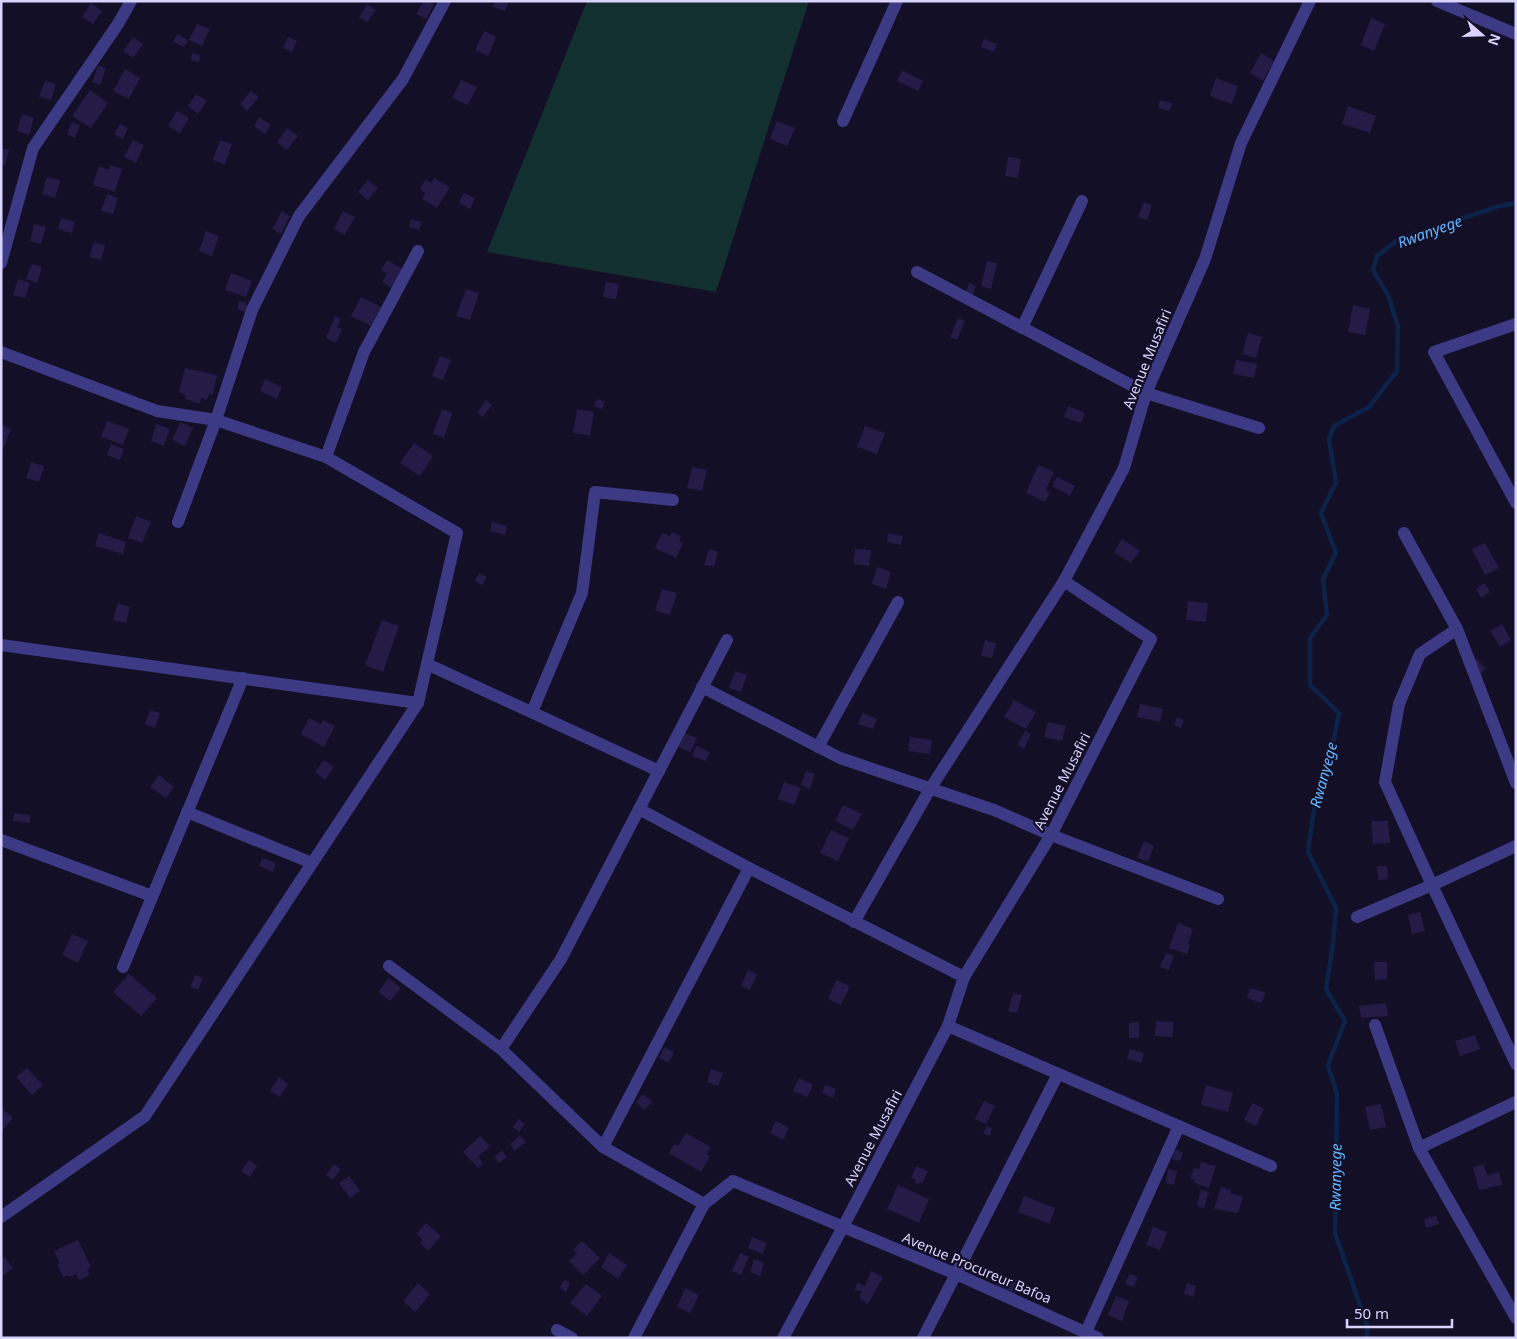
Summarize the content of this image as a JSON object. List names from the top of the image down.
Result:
{
  "streets": {
    "street": ["Avenue Musafiri", "Avenue Procureur Bafoa"]
  },
  "crossings": [
    ["Avenue Musafiri", "Avenue Procureur Bafoa"]
  ],
  "water": ["Rwanyege"],
  "scale_bar": "50 m",
  "north": "right"
}
